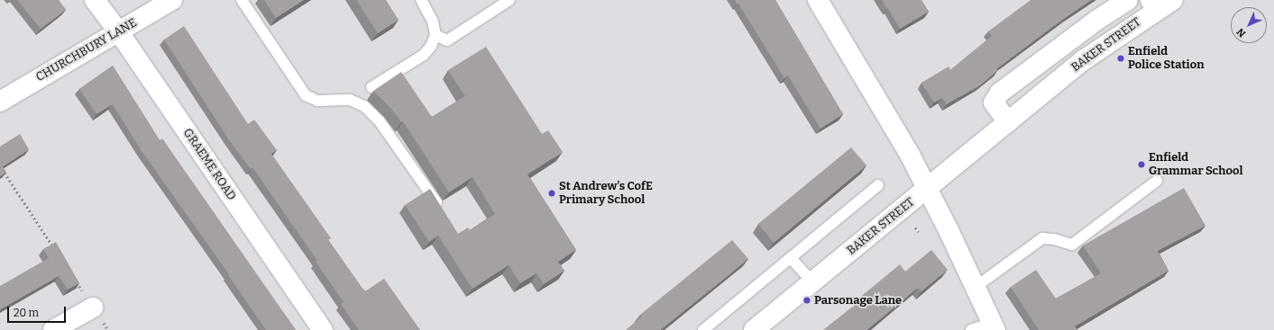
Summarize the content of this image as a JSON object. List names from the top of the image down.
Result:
{
  "streets": {
    "street": ["BAKER STREET", "CHURCHBURY LANE", "GRAEME ROAD"]
  },
  "crossings": [
    ["CHURCHBURY LANE", "GRAEME ROAD"]
  ],
  "places": [
    "Enfield Police Station",
    "Enfield Grammar School",
    "St Andrew's CofE Primary School",
    "Parsonage Lane"
  ],
  "scale_bar": "20 m",
  "north": "bottom left"
}
